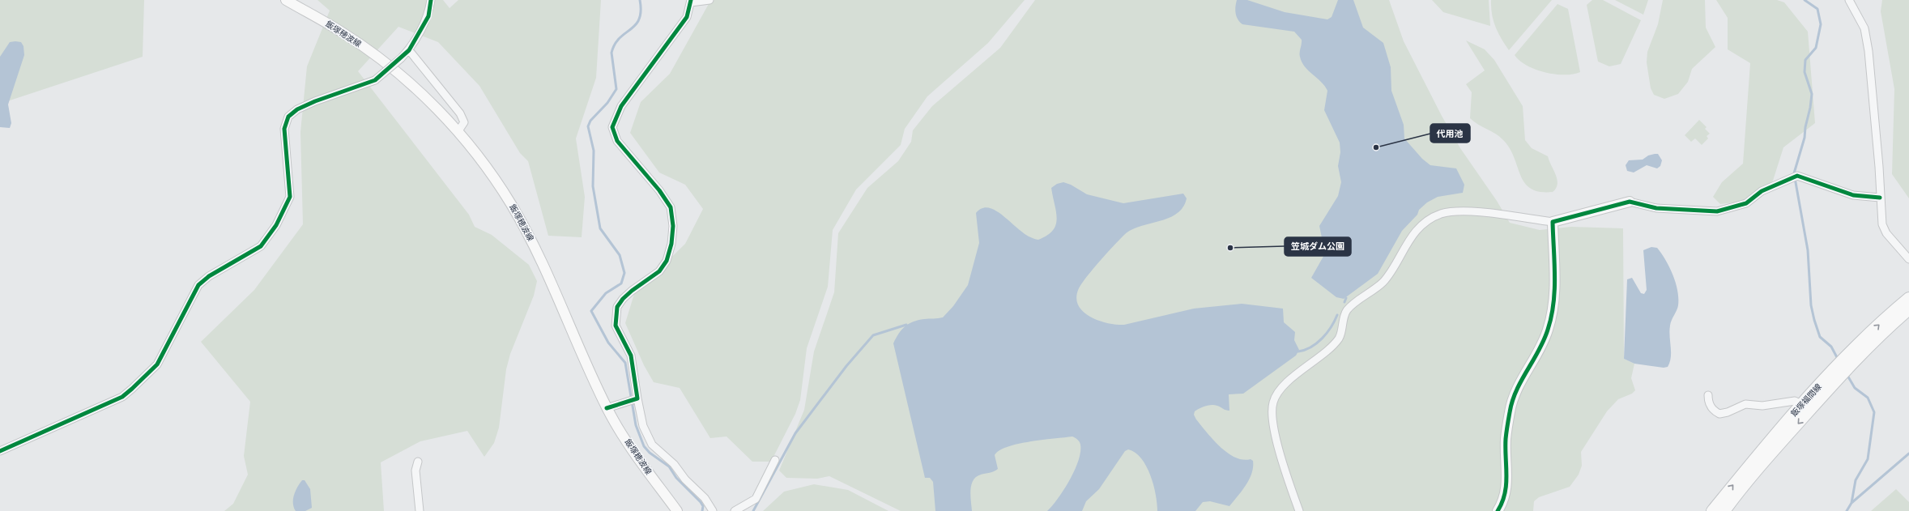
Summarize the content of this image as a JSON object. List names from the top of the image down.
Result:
{
  "streets": {
    "main road": ["飯塚穂波線", "飯塚福間線"]
  },
  "places": ["代用池", "笠城ダム公園"]
}
